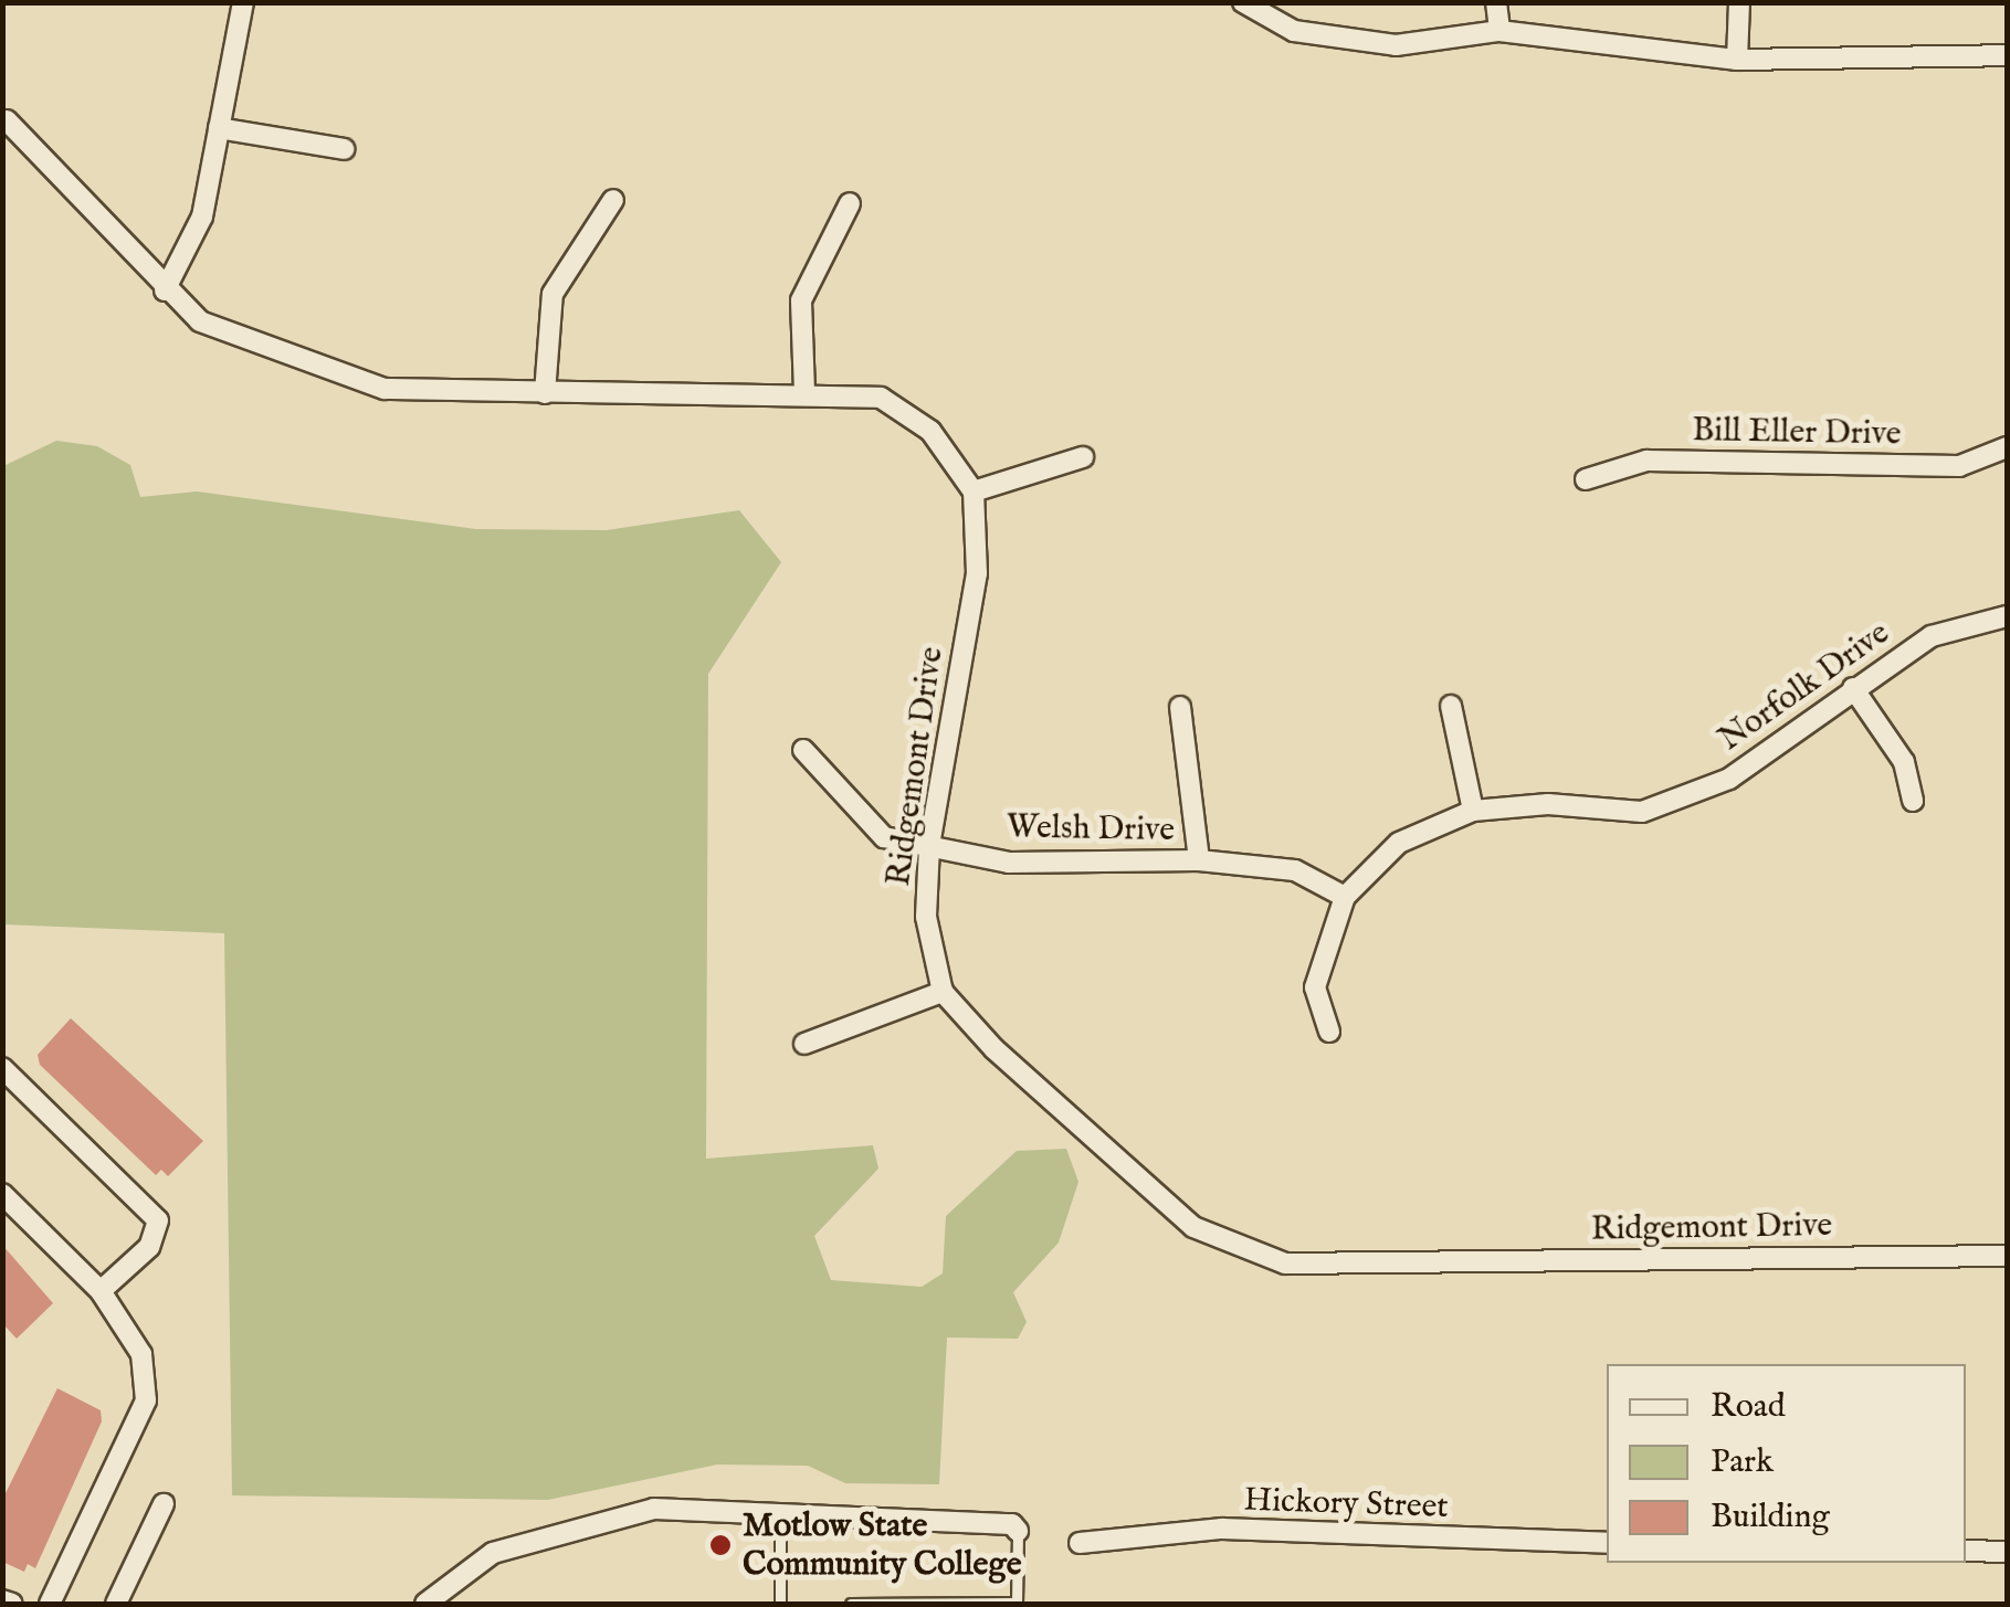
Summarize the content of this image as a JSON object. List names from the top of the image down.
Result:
{
  "streets": {
    "street": [
      "Bill Eller Drive",
      "Norfolk Drive",
      "Ridgemont Drive",
      "Welsh Drive",
      "Hickory Street"
    ]
  },
  "crossings": [
    ["Norfolk Drive", "Welsh Drive"],
    ["Ridgemont Drive", "Welsh Drive"]
  ],
  "places": ["Motlow State Community College"],
  "legend": ["Road", "Park", "Building"]
}
